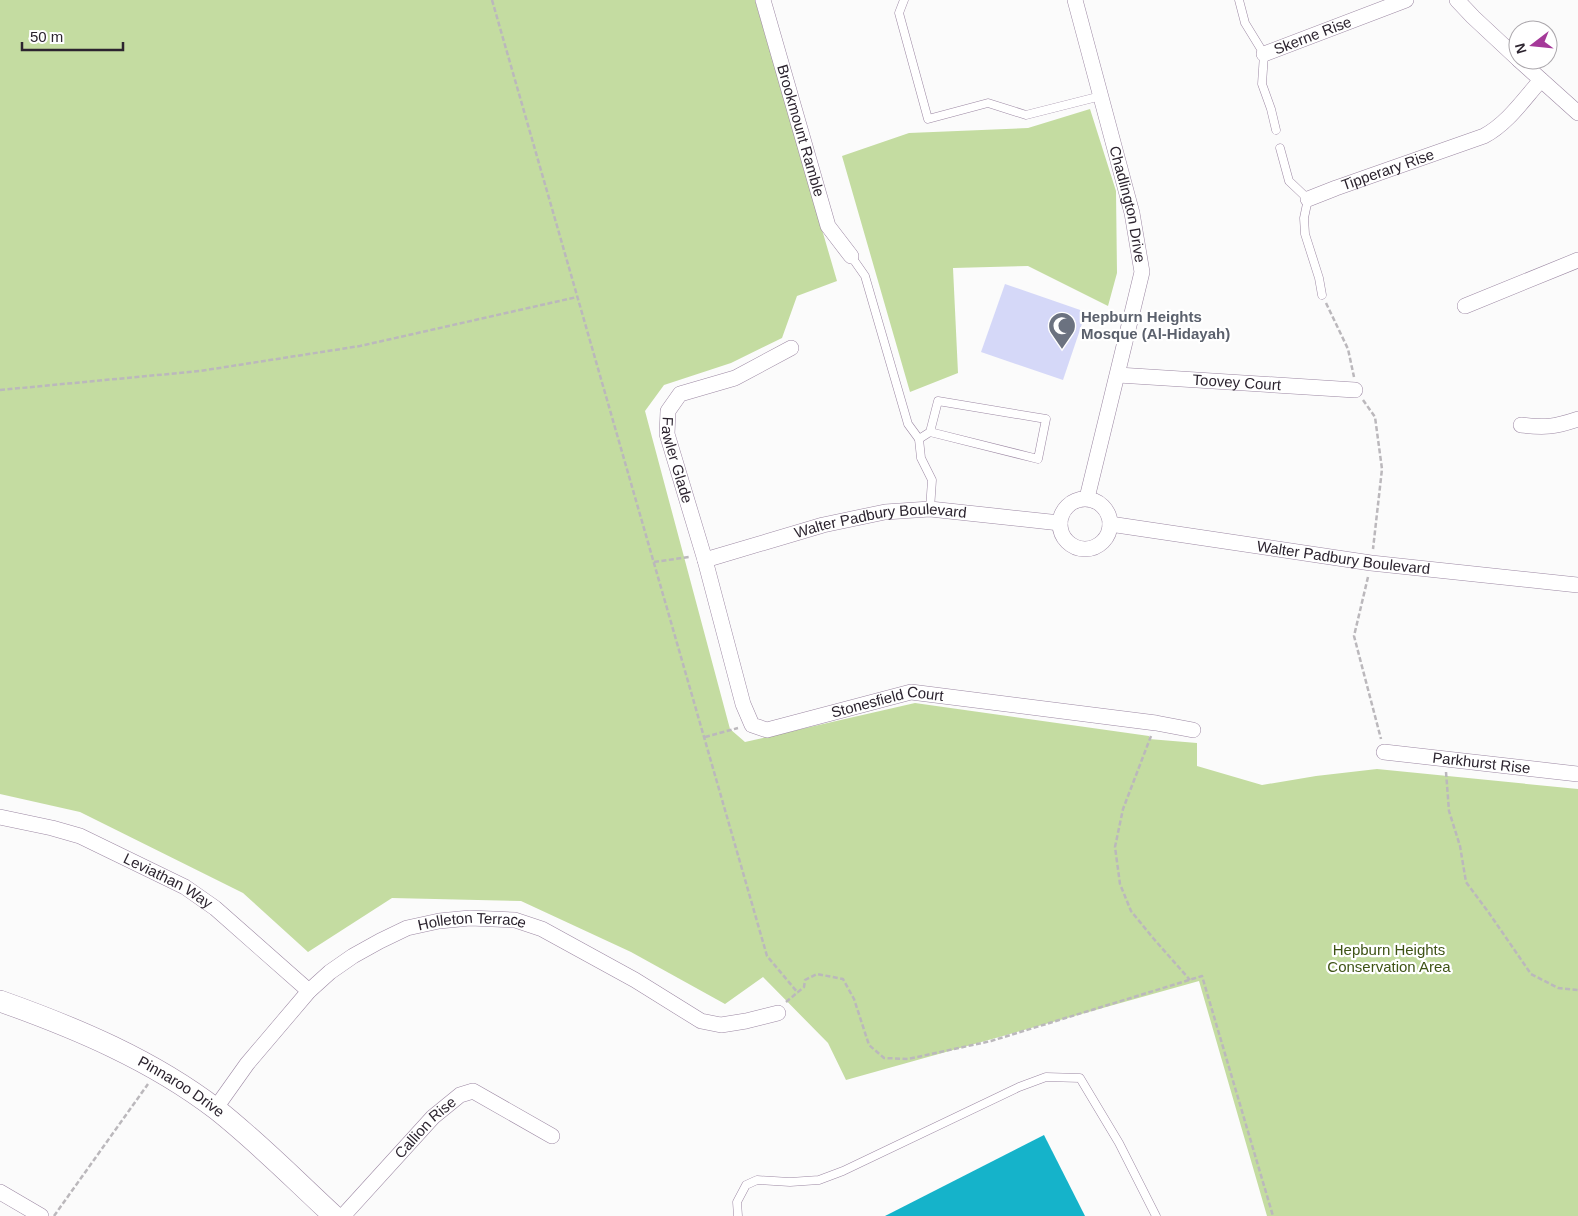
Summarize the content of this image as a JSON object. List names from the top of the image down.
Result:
{
  "streets": {
    "street": [
      "Skerne Rise",
      "Brookmount Ramble",
      "Tipperary Rise",
      "Chadlington Drive",
      "Toovey Court",
      "Fawler Glade",
      "Walter Padbury Boulevard",
      "Stonesfield Court",
      "Parkhurst Rise",
      "Leviathan Way",
      "Holleton Terrace",
      "Pinnaroo Drive",
      "Callion Rise"
    ]
  },
  "crossings": [
    ["Chadlington Drive", "Toovey Court"],
    ["Chadlington Drive", "Walter Padbury Boulevard"],
    ["Fawler Glade", "Walter Padbury Boulevard"],
    ["Leviathan Way", "Holleton Terrace"],
    ["Holleton Terrace", "Pinnaroo Drive"]
  ],
  "parks": ["Hepburn Heights Conservation Area"],
  "places": {
    "mosque": ["Hepburn Heights Mosque (Al-Hidayah)"]
  },
  "scale_bar": "50 m",
  "north": "left"
}
